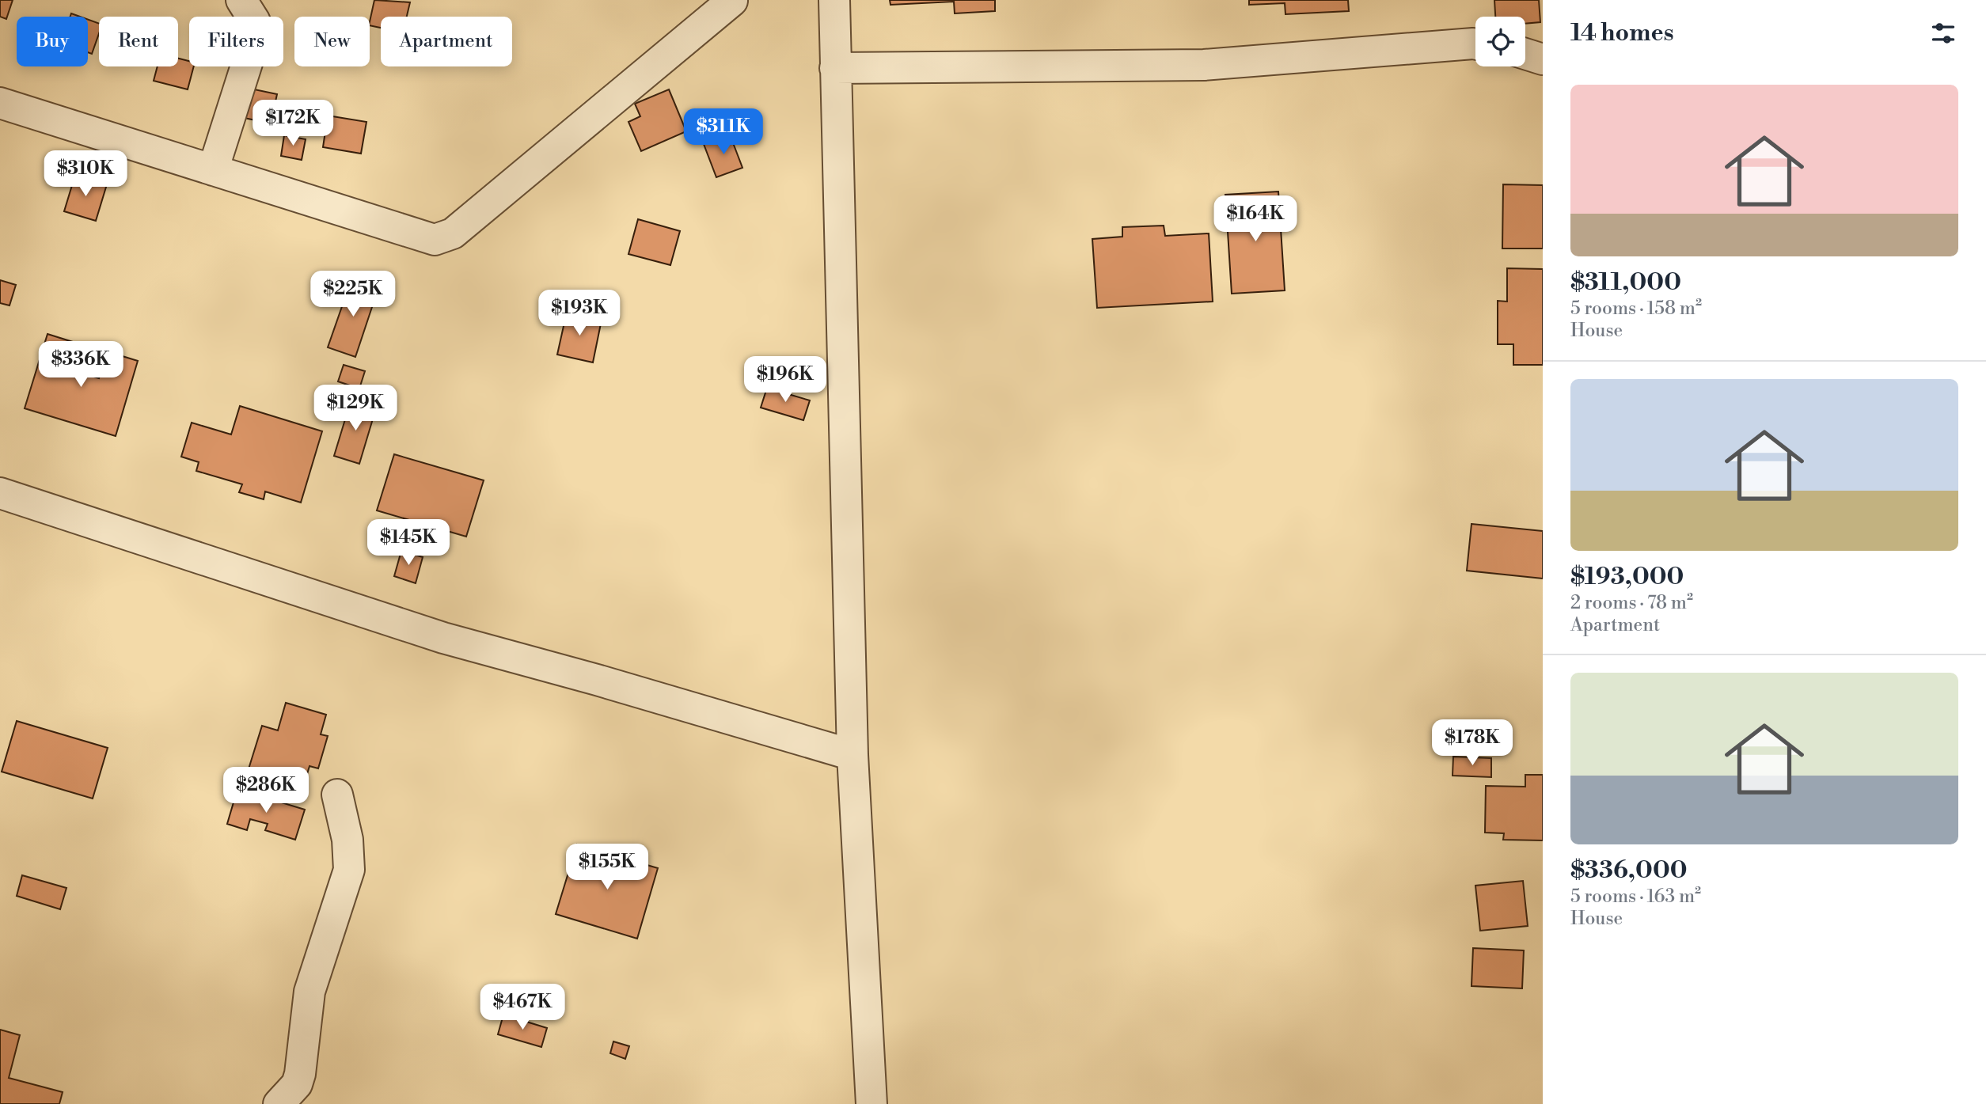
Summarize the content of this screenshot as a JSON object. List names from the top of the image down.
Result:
{
  "page": {
    "heading": "14 homes",
    "chip": [
      "Buy",
      "Rent",
      "Filters",
      "New",
      "Apartment"
    ],
    "list": [
      {
        "name": "$311,000",
        "note": "5 rooms · 158 m² · House"
      },
      {
        "name": "$193,000",
        "note": "2 rooms · 78 m² · Apartment"
      },
      {
        "name": "$336,000",
        "note": "5 rooms · 163 m² · House"
      }
    ],
    "price": [
      "$172K",
      "$311K",
      "$310K",
      "$164K",
      "$225K",
      "$193K",
      "$336K",
      "$196K",
      "$129K",
      "$145K",
      "$178K",
      "$286K",
      "$155K",
      "$467K"
    ]
  }
}
